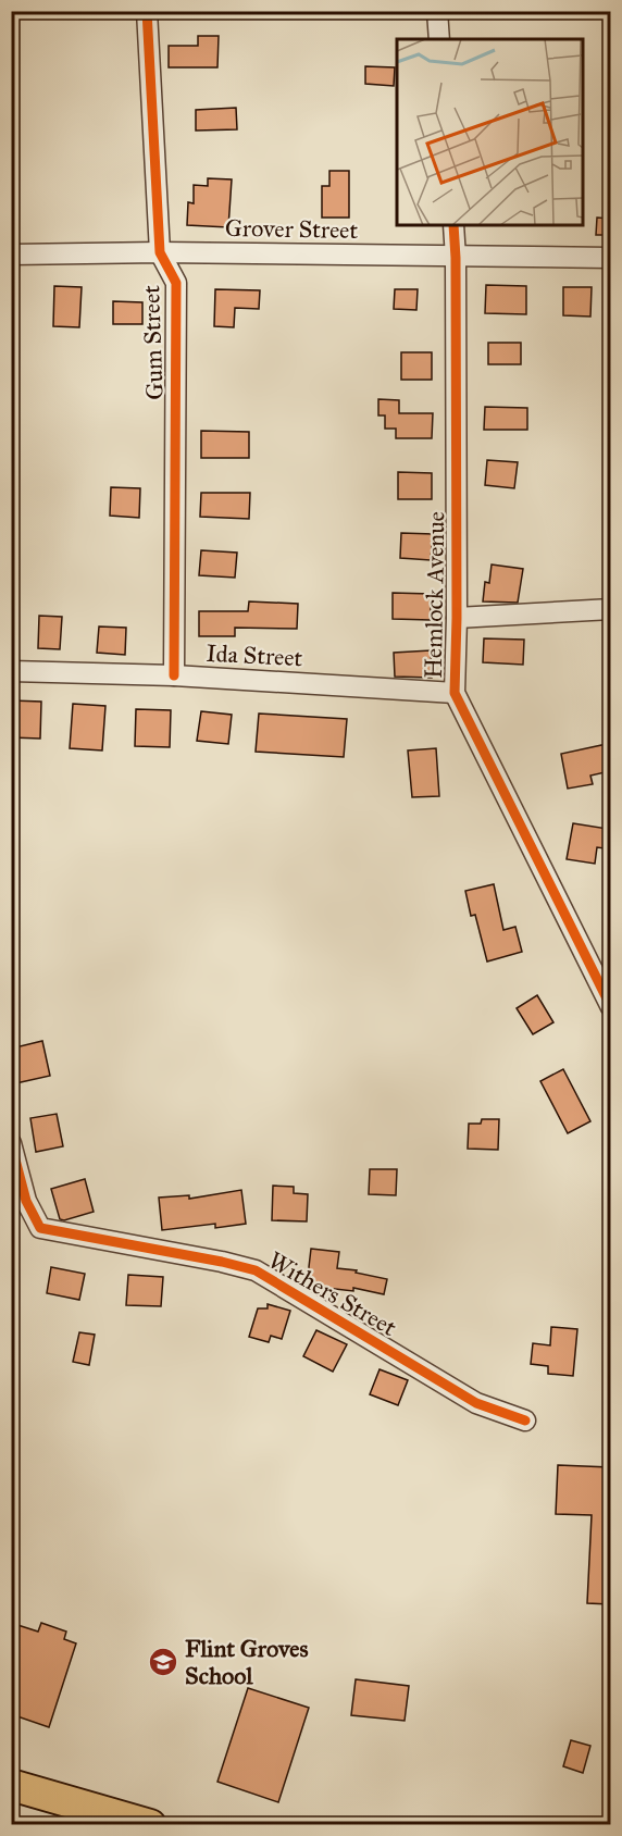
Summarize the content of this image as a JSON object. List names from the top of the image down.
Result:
{
  "streets": {
    "street": [
      "Grover Street",
      "Gum Street",
      "Hemlock Avenue",
      "Ida Street",
      "Withers Street"
    ]
  },
  "crossings": [
    ["Grover Street", "Gum Street"],
    ["Grover Street", "Hemlock Avenue"],
    ["Gum Street", "Ida Street"],
    ["Hemlock Avenue", "Ida Street"]
  ],
  "places": {
    "school or university": ["Flint Groves School"]
  }
}
